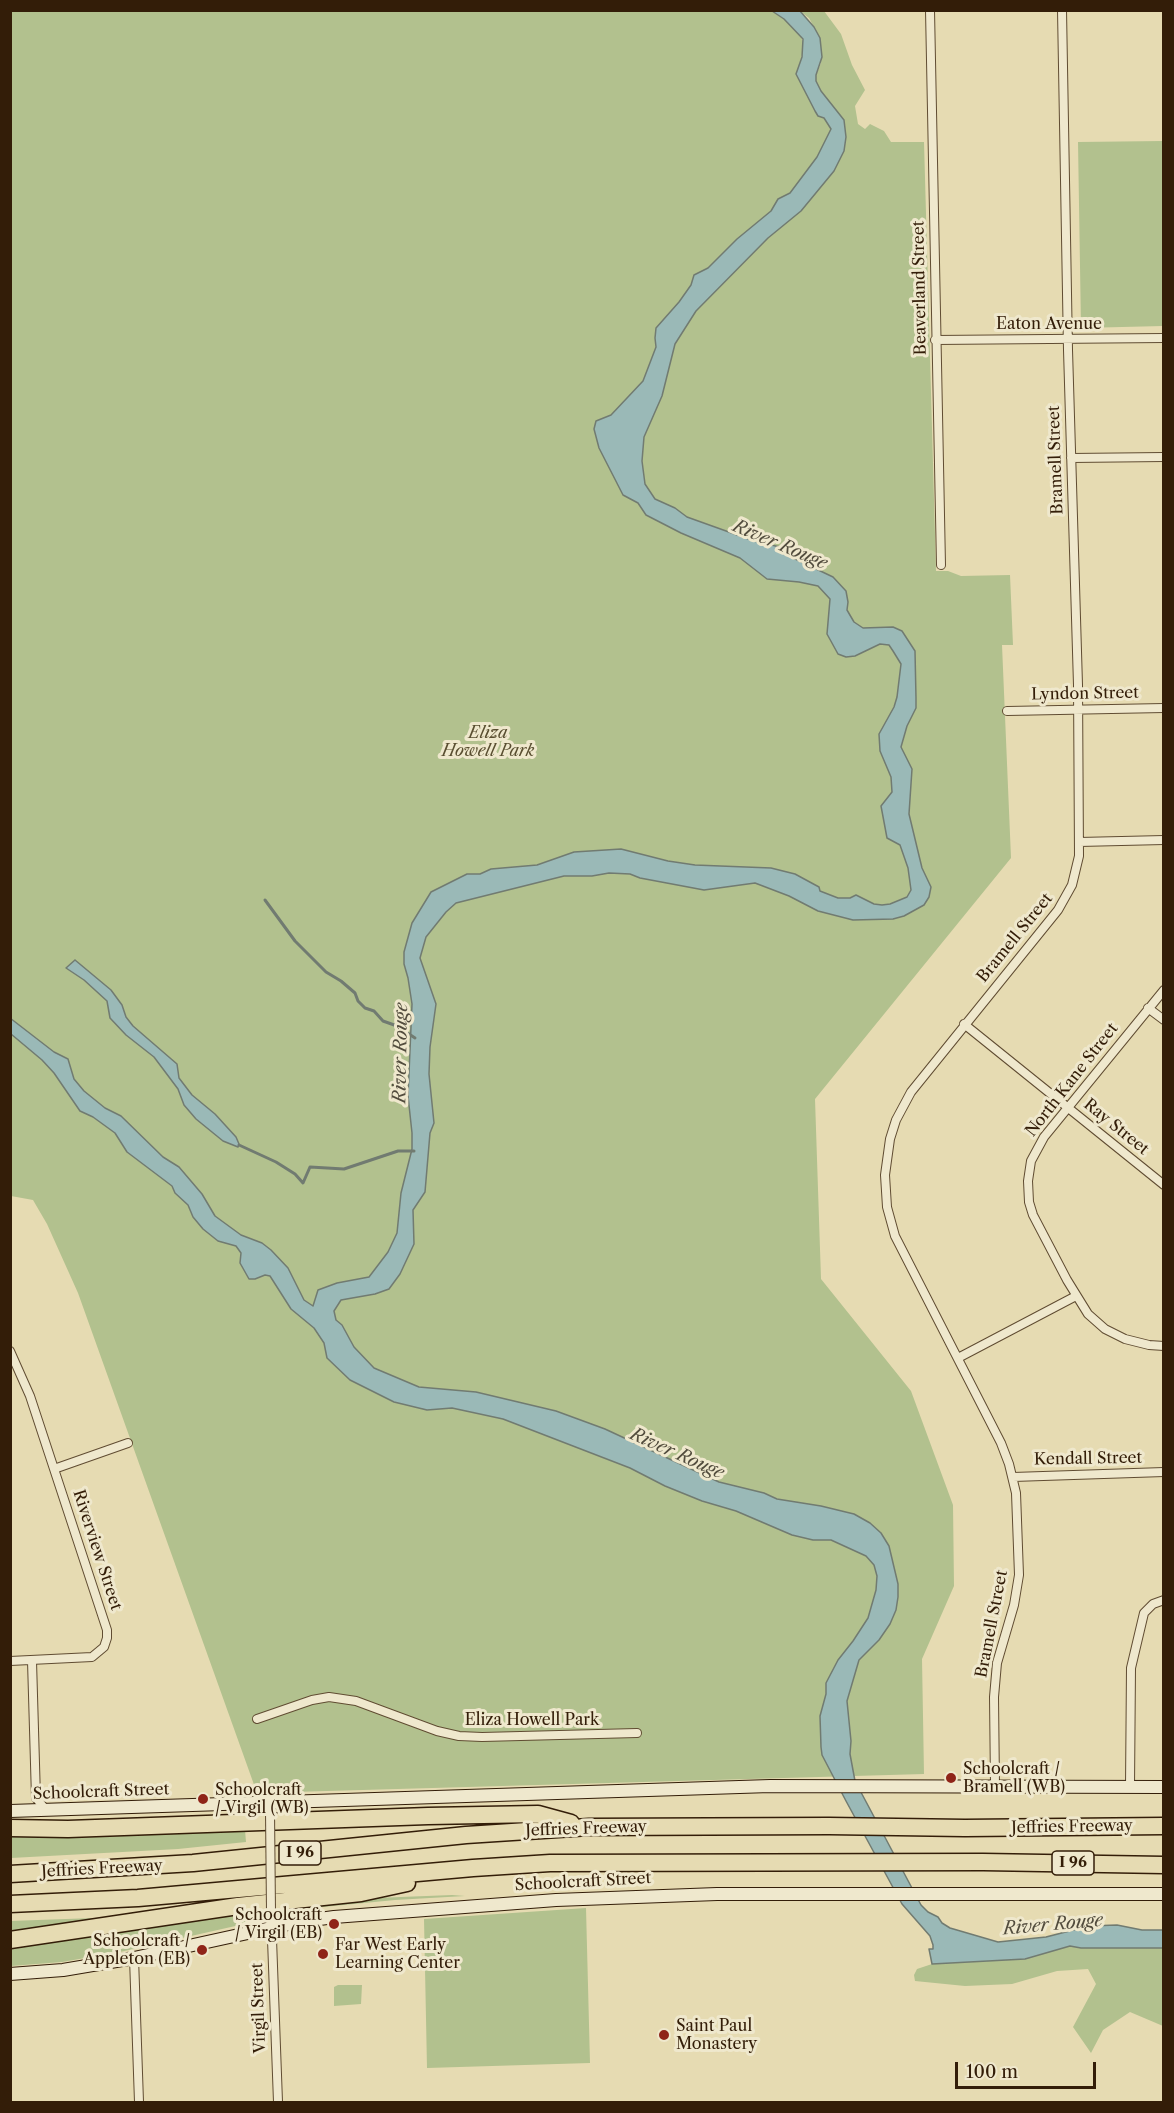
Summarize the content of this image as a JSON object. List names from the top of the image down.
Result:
{
  "streets": {
    "highway": ["Jeffries Freeway", "I 96"],
    "main road": ["Schoolcraft Street"],
    "street": [
      "Beaverland Street",
      "Eaton Avenue",
      "Bramell Street",
      "Lyndon Street",
      "North Kane Street",
      "Ray Street",
      "Kendall Street",
      "Riverview Street",
      "Eliza Howell Park",
      "Virgil Street"
    ]
  },
  "crossings": [
    ["Beaverland Street", "Eaton Avenue"],
    ["Eaton Avenue", "Bramell Street"],
    ["Bramell Street", "Lyndon Street"],
    ["Bramell Street", "Ray Street"],
    ["Bramell Street", "Kendall Street"],
    ["Bramell Street", "Schoolcraft Street"],
    ["North Kane Street", "Ray Street"],
    ["Schoolcraft Street", "Virgil Street"]
  ],
  "water": ["River Rouge"],
  "parks": ["Eliza Howell Park"],
  "places": [
    "Schoolcraft / Bramell (WB)",
    "Schoolcraft / Virgil (WB)",
    "Schoolcraft / Virgil (EB)",
    "Schoolcraft / Appleton (EB)",
    "Far West Early Learning Center",
    "Saint Paul Monastery"
  ],
  "scale_bar": "100 m"
}
